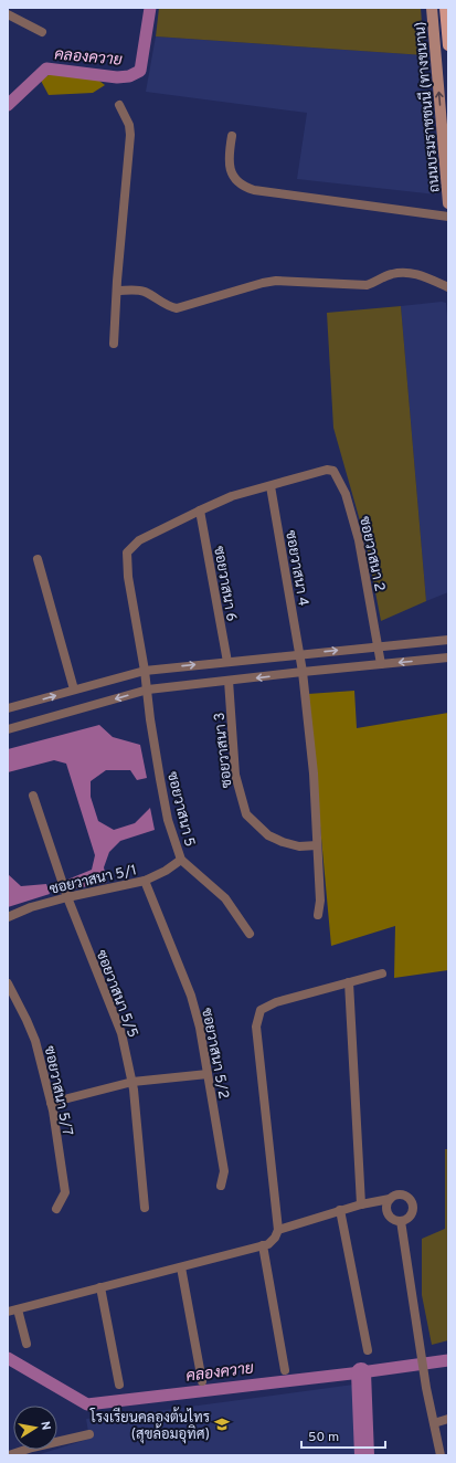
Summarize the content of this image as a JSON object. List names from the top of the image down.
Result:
{
  "streets": {
    "main road": ["ถนนบรมราชชนนี (ทางขนาน)"],
    "street": [
      "ซอยวาสนา 2",
      "ซอยวาสนา 4",
      "ซอยวาสนา 6",
      "ซอยวาสนา 3",
      "ซอยวาสนา 5",
      "ซอยวาสนา 5/1",
      "ซอยวาสนา 5/5",
      "ซอยวาสนา 5/2",
      "ซอยวาสนา 5/7"
    ]
  },
  "crossings": [
    ["ซอยวาสนา 2", "ซอยวาสนา 4"],
    ["ซอยวาสนา 4", "ซอยวาสนา 3"],
    ["ซอยวาสนา 6", "ซอยวาสนา 5"],
    ["ซอยวาสนา 5", "ซอยวาสนา 5/1"],
    ["ซอยวาสนา 5/1", "ซอยวาสนา 5/5"],
    ["ซอยวาสนา 5/1", "ซอยวาสนา 5/2"]
  ],
  "one_way": ["ถนนบรมราชชนนี (ทางขนาน)"],
  "water": ["คลองควาย"],
  "places": {
    "school or university": ["โรงเรียนคลองต้นไทร (สุขล้อมอุทิศ)"]
  },
  "scale_bar": "50 m",
  "north": "right"
}
